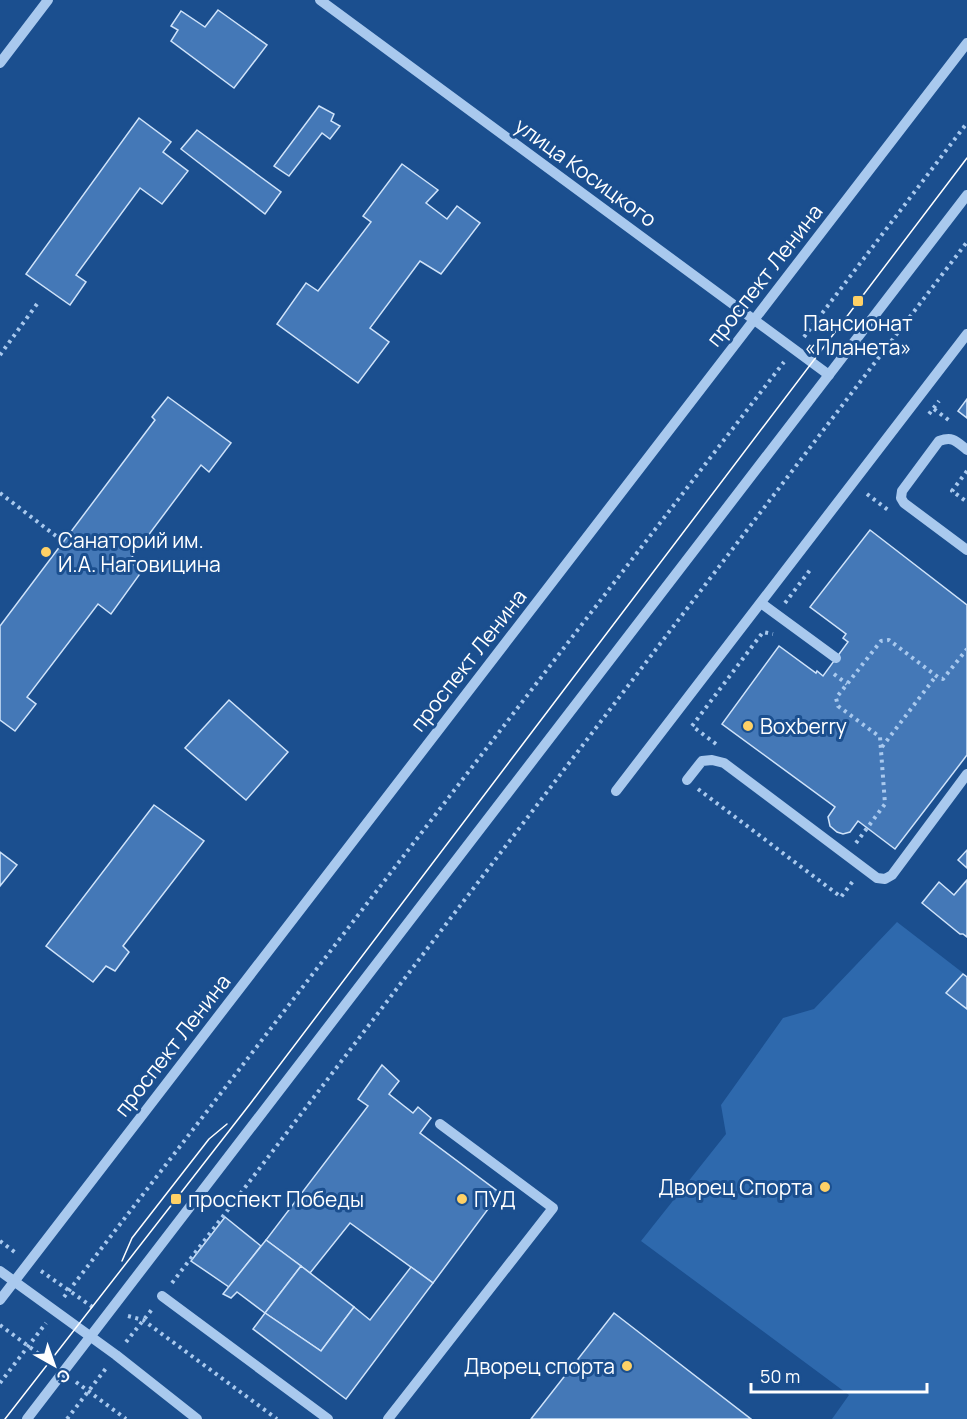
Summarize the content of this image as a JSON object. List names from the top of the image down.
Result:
{
  "streets": {
    "street": ["улица Косицкого", "проспект Ленина"]
  },
  "crossings": [
    ["улица Косицкого", "проспект Ленина"]
  ],
  "places": {
    "transit": ["Пансионат «Планета»", "проспект Победы"],
    "other": [
      "Санаторий им. И.А. Наговицина",
      "Boxberry",
      "Дворец Спорта",
      "ПУД",
      "Дворец спорта"
    ]
  },
  "scale_bar": "50 m",
  "north": "bottom right"
}
